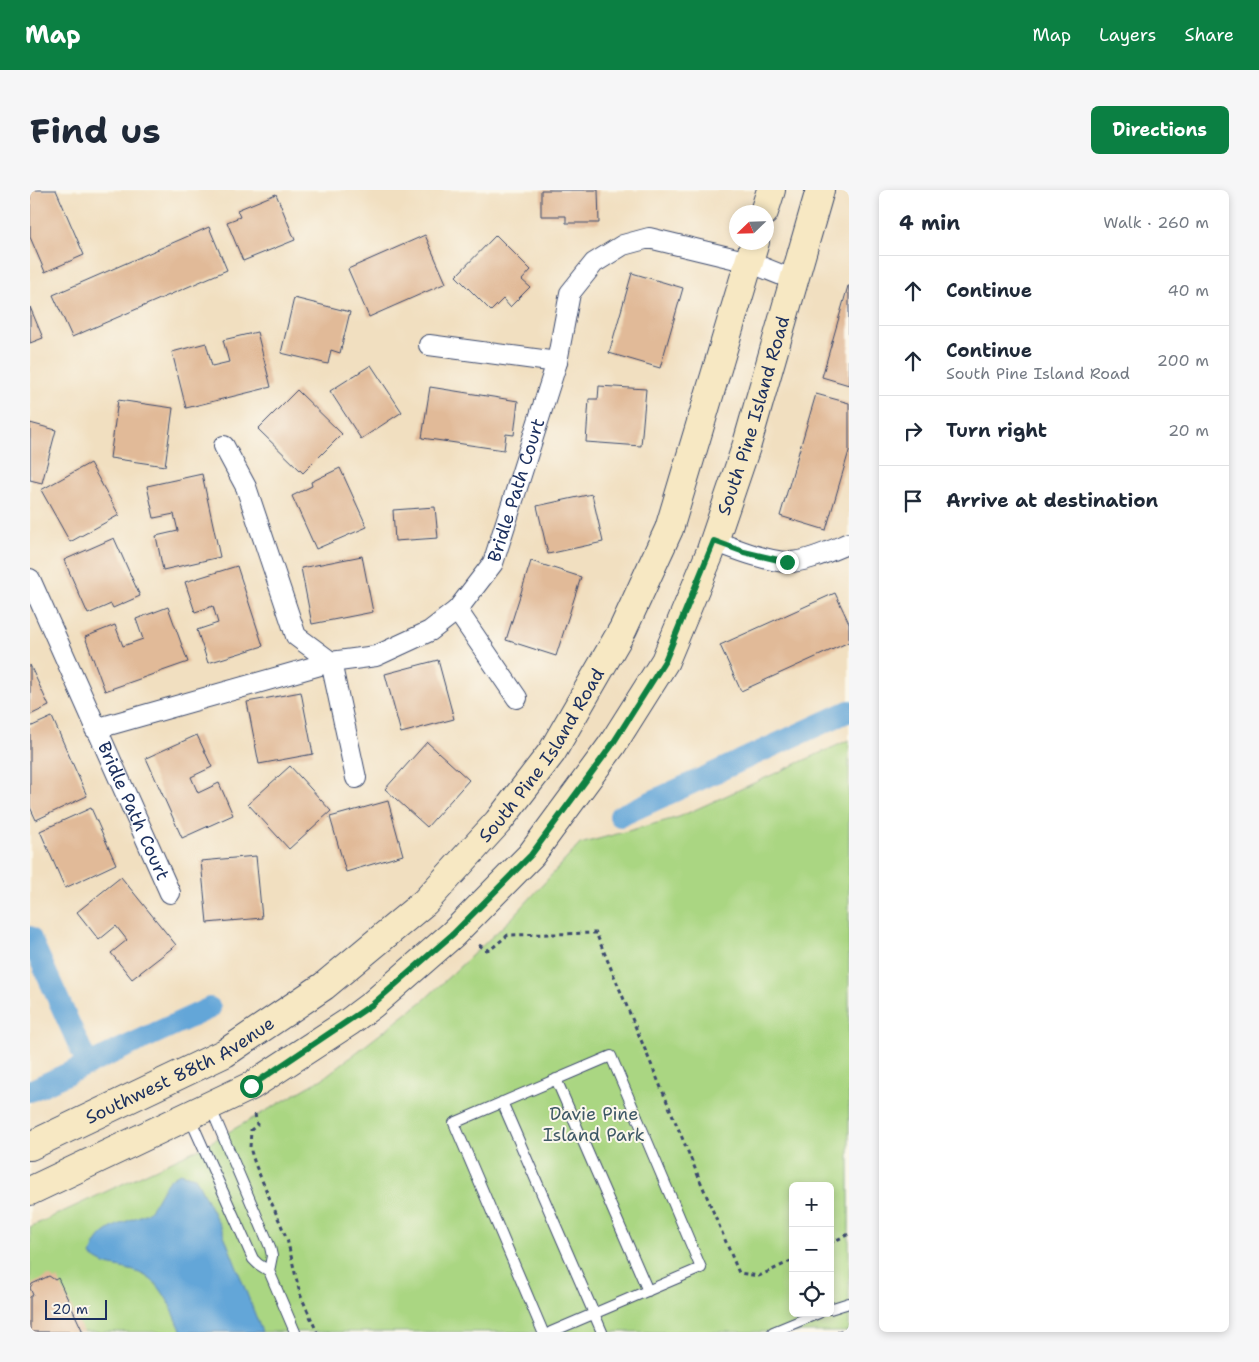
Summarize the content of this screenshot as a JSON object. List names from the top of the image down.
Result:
{
  "streets": {
    "main road": ["South Pine Island Road", "Southwest 88th Avenue"],
    "street": ["Bridle Path Court"]
  },
  "crossings": [
    ["South Pine Island Road", "Bridle Path Court"],
    ["South Pine Island Road", "Southwest 88th Avenue"]
  ],
  "parks": ["Davie Pine Island Park"],
  "scale_bar": "20 m",
  "north": "bottom left",
  "page": {
    "header": "Map",
    "nav": ["Map", "Layers", "Share"],
    "buttons": "Directions",
    "title": "Find us",
    "heading": ["4 min", "Walk · 260 m"],
    "list": [
      ["Continue", "40 m"],
      ["Continue", "South Pine Island Road", "200 m"],
      ["Turn right", "20 m"],
      "Arrive at destination"
    ],
    "map_buttons": ["+", "−"],
    "scale": "20 m"
  }
}
